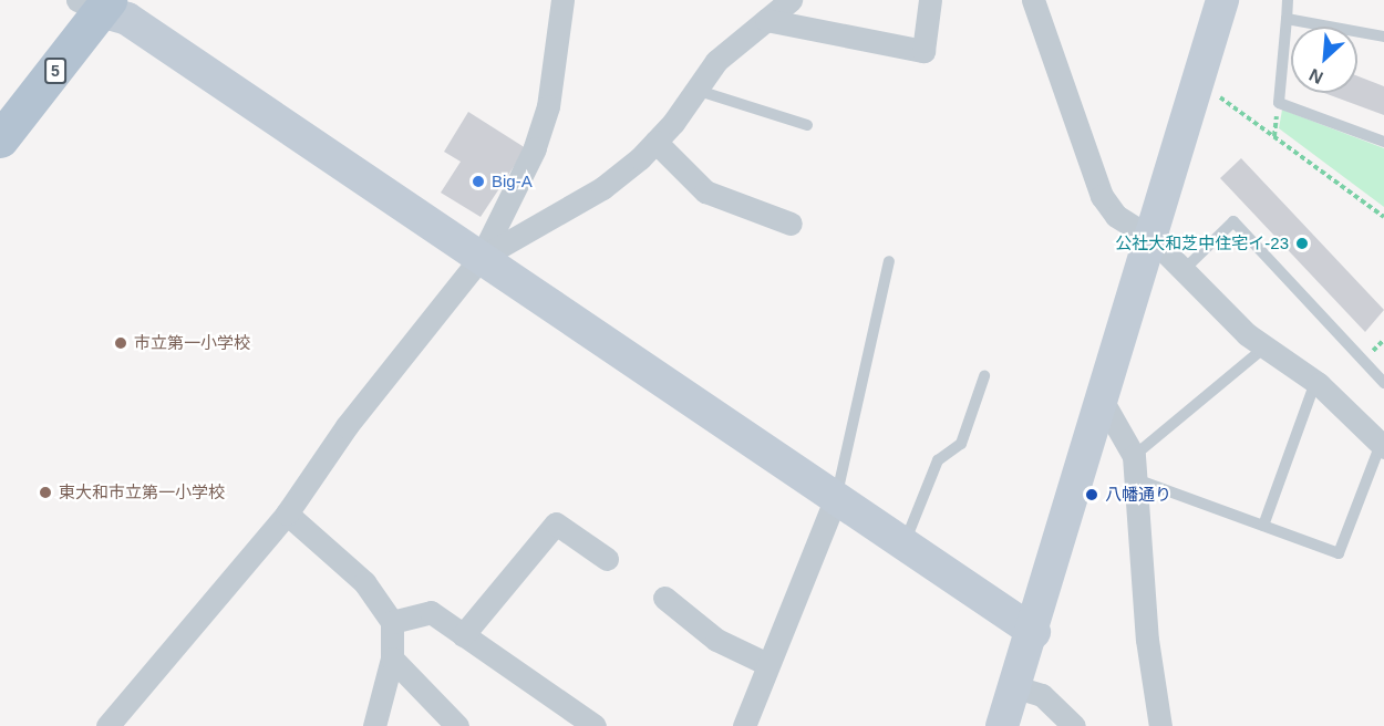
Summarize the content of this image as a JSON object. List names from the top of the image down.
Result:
{
  "streets": {
    "main road": ["5"]
  },
  "places": [
    "Big-A",
    "公社大和芝中住宅イ-23",
    "市立第一小学校",
    "東大和市立第一小学校",
    "八幡通り"
  ],
  "north": "bottom left"
}
